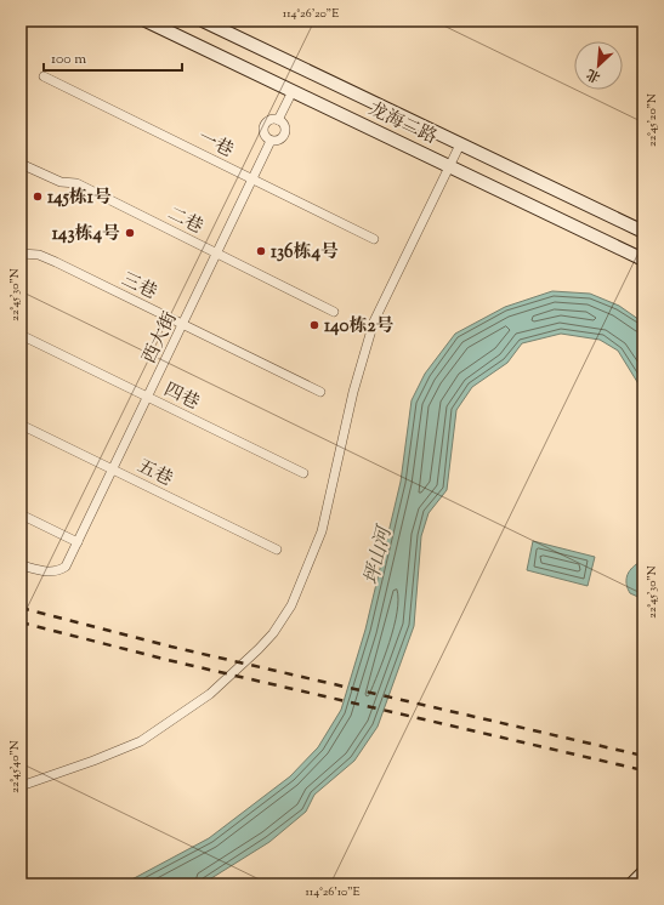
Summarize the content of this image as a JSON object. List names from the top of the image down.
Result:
{
  "streets": {
    "main road": ["龙海二路"],
    "street": [
      "一巷",
      "二巷",
      "三巷",
      "西大街",
      "四巷",
      "五巷"
    ]
  },
  "crossings": [
    ["一巷", "西大街"],
    ["二巷", "西大街"],
    ["三巷", "西大街"],
    ["西大街", "四巷"],
    ["西大街", "五巷"]
  ],
  "water": ["坪山河"],
  "places": [
    "145栋1号",
    "143栋4号",
    "136栋4号",
    "140栋2号"
  ],
  "scale_bar": "100 m",
  "north": "bottom left",
  "coordinates": [
    "114°26'20\"E",
    "22°45'20\"N",
    "22°45'30\"N",
    "22°45'40\"N",
    "114°26'10\"E"
  ]
}
